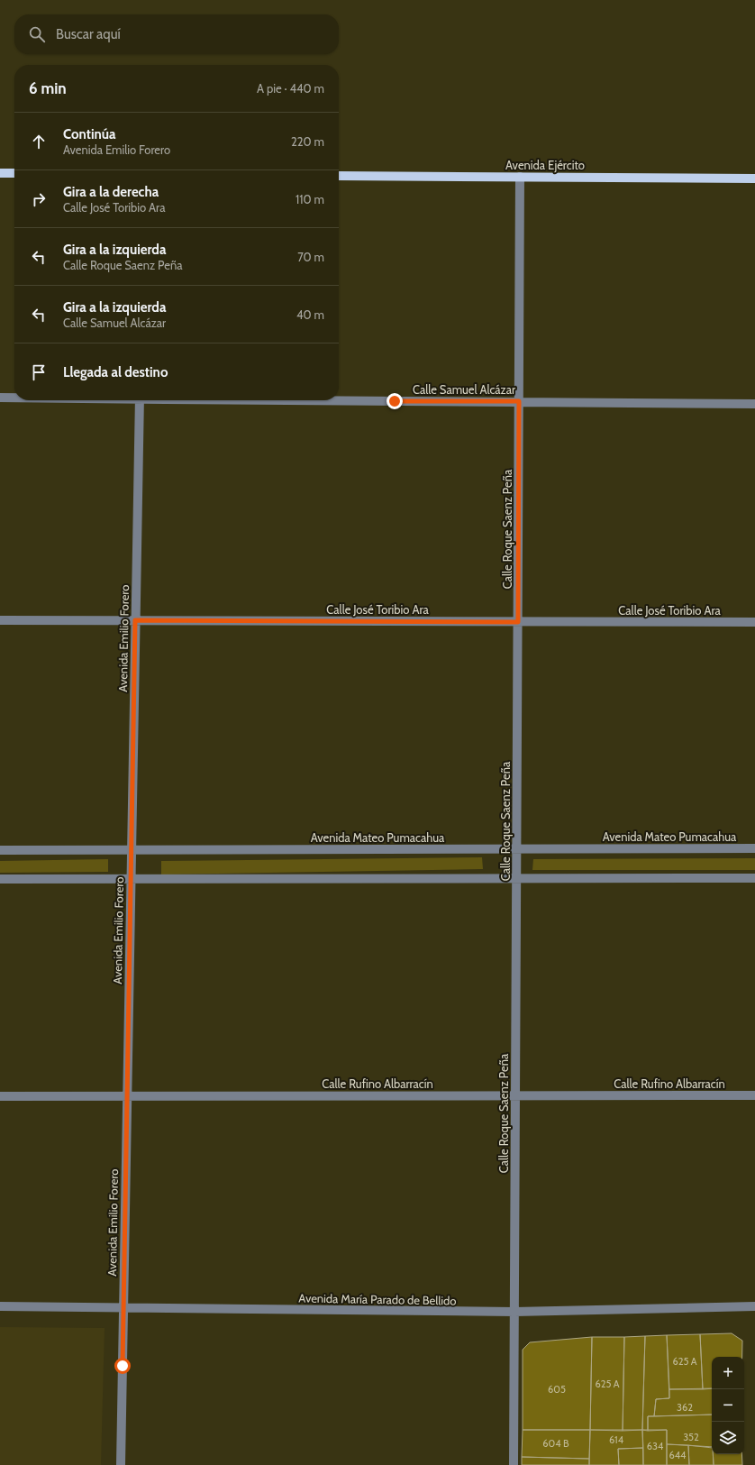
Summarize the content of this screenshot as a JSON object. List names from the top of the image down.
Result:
{
  "streets": {
    "main road": ["Avenida Ejército"],
    "street": [
      "Calle Samuel Alcázar",
      "Calle Roque Saenz Peña",
      "Calle José Toribio Ara",
      "Avenida Emilio Forero",
      "Avenida Mateo Pumacahua",
      "Calle Rufino Albarracín",
      "Avenida María Parado de Bellido"
    ]
  },
  "crossings": [
    ["Avenida Ejército", "Calle Roque Saenz Peña"],
    ["Calle Samuel Alcázar", "Calle Roque Saenz Peña"],
    ["Calle Roque Saenz Peña", "Calle José Toribio Ara"],
    ["Calle Roque Saenz Peña", "Avenida Mateo Pumacahua"],
    ["Calle Roque Saenz Peña", "Calle Rufino Albarracín"],
    ["Calle Roque Saenz Peña", "Avenida María Parado de Bellido"],
    ["Calle José Toribio Ara", "Avenida Emilio Forero"],
    ["Avenida Emilio Forero", "Avenida Mateo Pumacahua"],
    ["Avenida Emilio Forero", "Calle Rufino Albarracín"],
    ["Avenida Emilio Forero", "Avenida María Parado de Bellido"]
  ],
  "house_numbers": [
    "625 A",
    "625 A",
    "605",
    "362",
    "352",
    "614",
    "604 B",
    "634",
    "644"
  ],
  "page": {
    "search": "Buscar aquí",
    "heading": ["6 min", "A pie · 440 m"],
    "list": [
      ["Continúa", "Avenida Emilio Forero", "220 m"],
      ["Gira a la derecha", "Calle José Toribio Ara", "110 m"],
      ["Gira a la izquierda", "Calle Roque Saenz Peña", "70 m"],
      ["Gira a la izquierda", "Calle Samuel Alcázar", "40 m"],
      "Llegada al destino"
    ],
    "map_buttons": ["+", "−"]
  }
}
